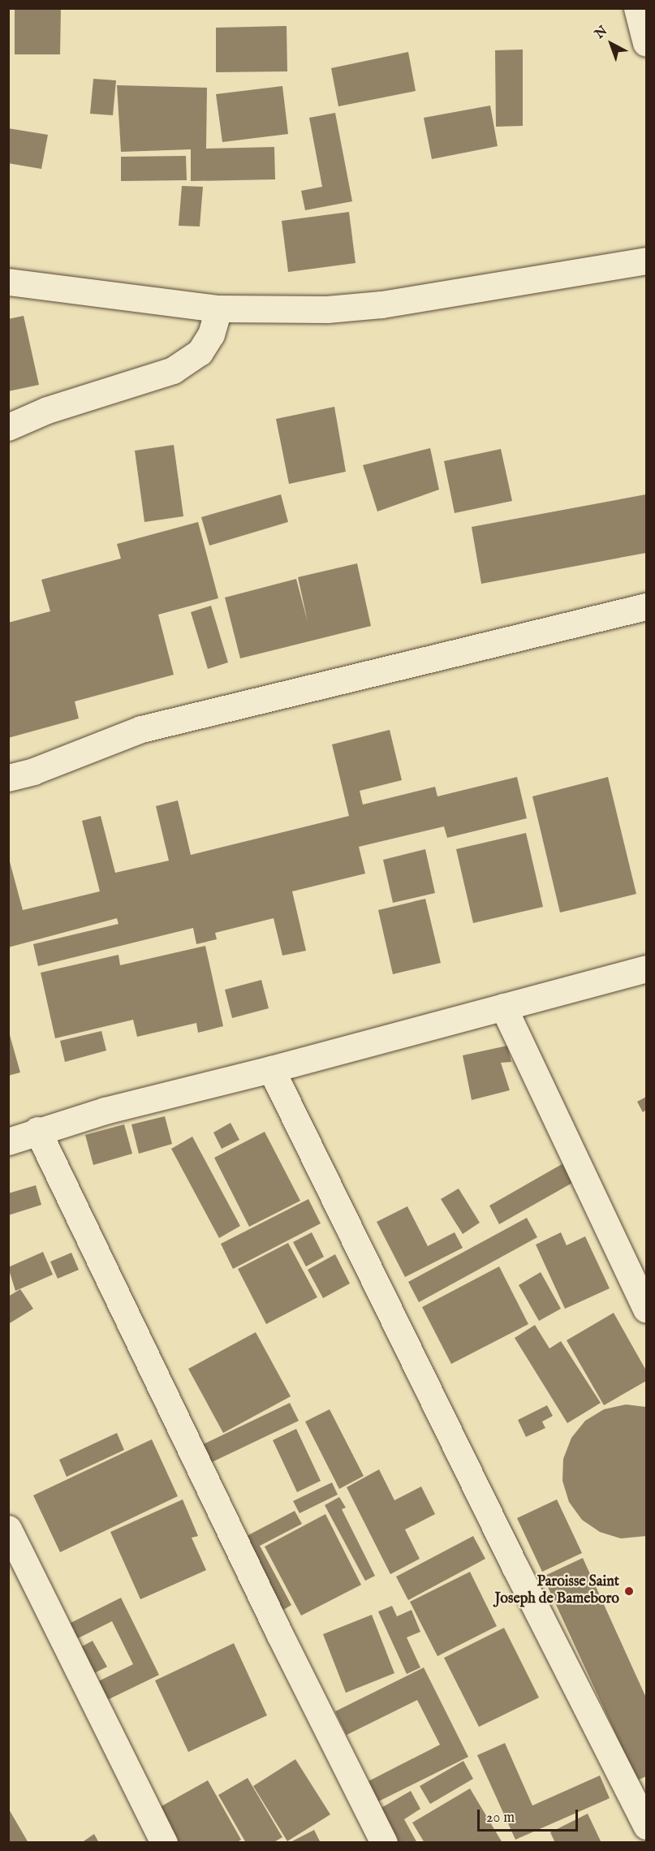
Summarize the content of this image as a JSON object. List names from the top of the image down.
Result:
{
  "places": ["Paroisse Saint Joseph de Bameboro"],
  "scale_bar": "20 m",
  "north": "top left"
}
